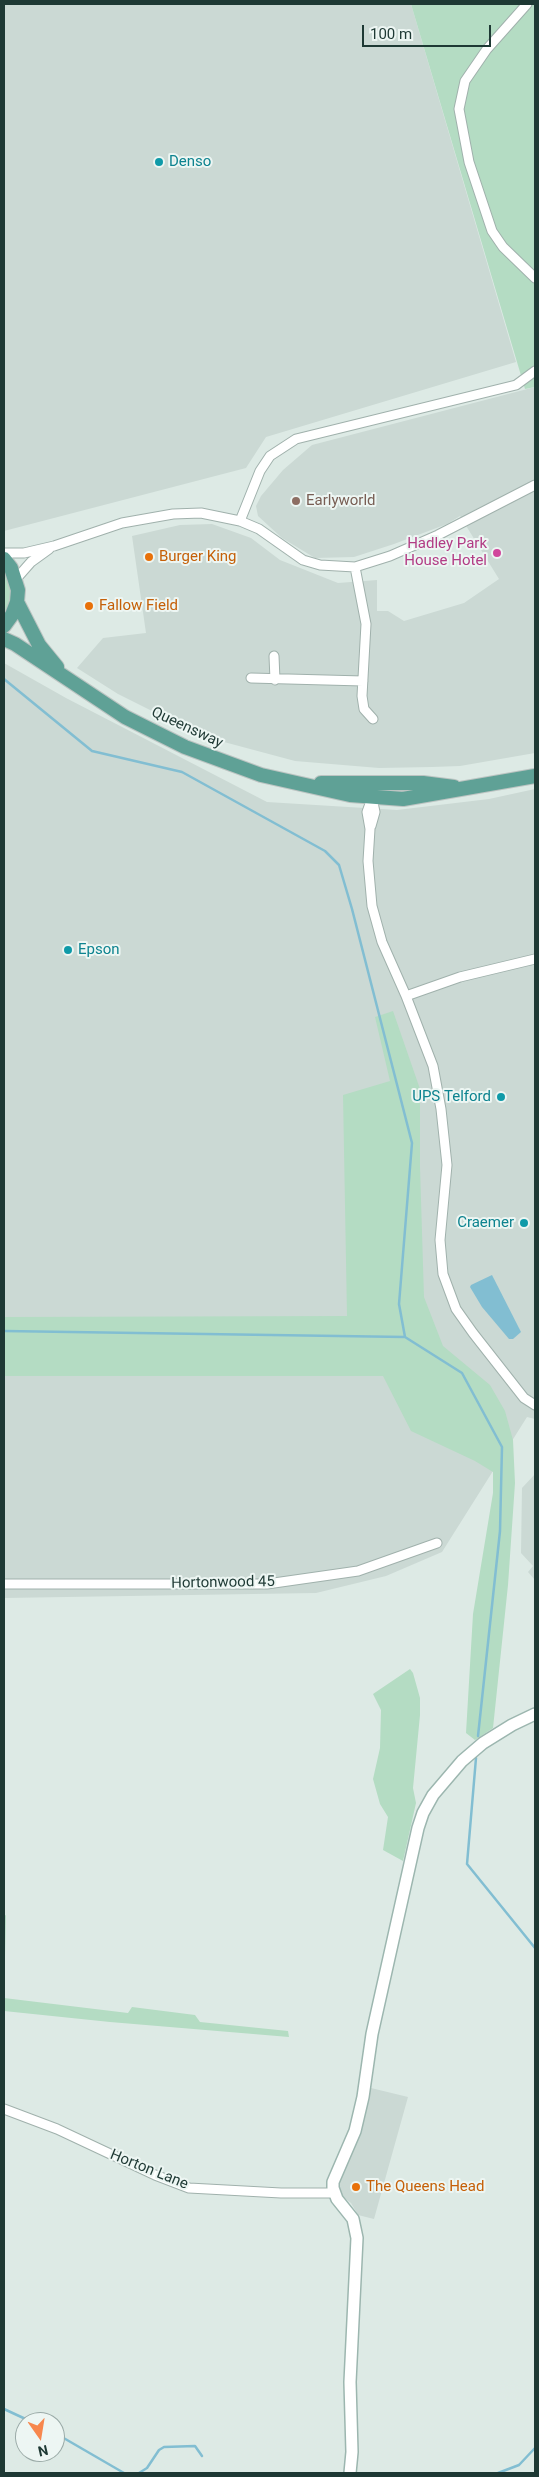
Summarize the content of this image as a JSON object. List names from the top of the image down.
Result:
{
  "streets": {
    "main road": ["Queensway"],
    "street": ["Hortonwood 45", "Horton Lane"]
  },
  "places": [
    "Denso",
    "Earlyworld",
    "Hadley Park House Hotel",
    "Burger King",
    "Fallow Field",
    "Epson",
    "UPS Telford",
    "Craemer",
    "The Queens Head"
  ],
  "scale_bar": "100 m",
  "north": "bottom"
}
